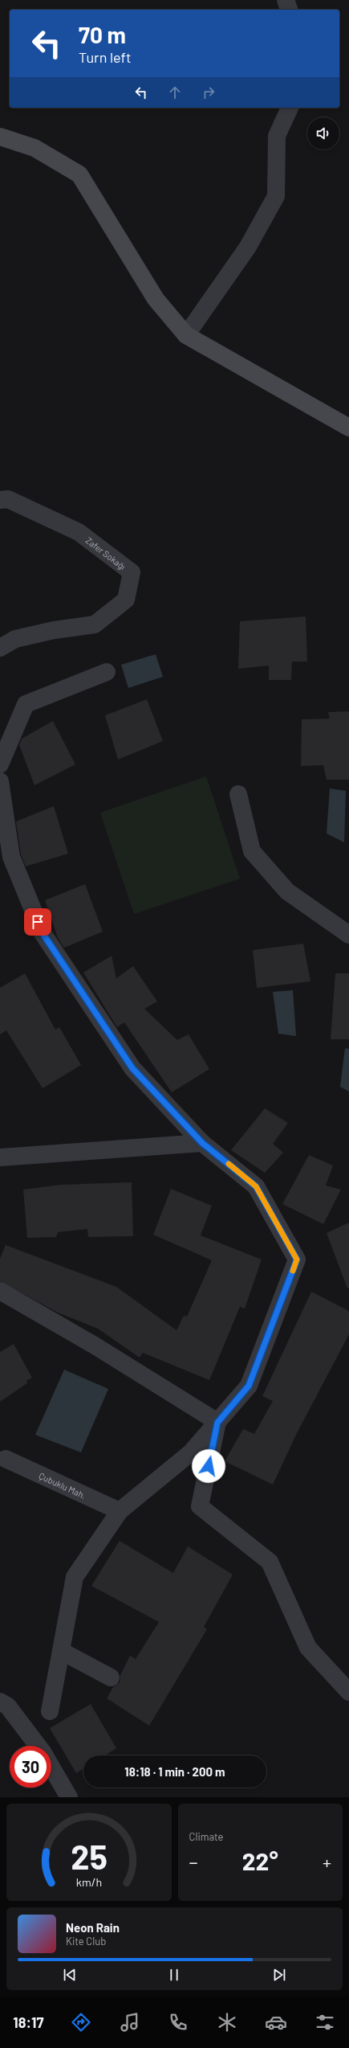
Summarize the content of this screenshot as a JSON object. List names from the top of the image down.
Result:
{
  "streets": {
    "street": ["Zafer Sokağı", "Çubuklu Mah."]
  },
  "page": {
    "turn": ["70 m", "Turn left"],
    "limit": "30",
    "trip": "18:18 · 1 min · 200 m",
    "tile": "Climate",
    "heat": ["−", "22°", "+"],
    "song": ["Neon Rain", "Kite Club"],
    "tabs": "18:17",
    "gauge": ["25", "km/h"]
  }
}
